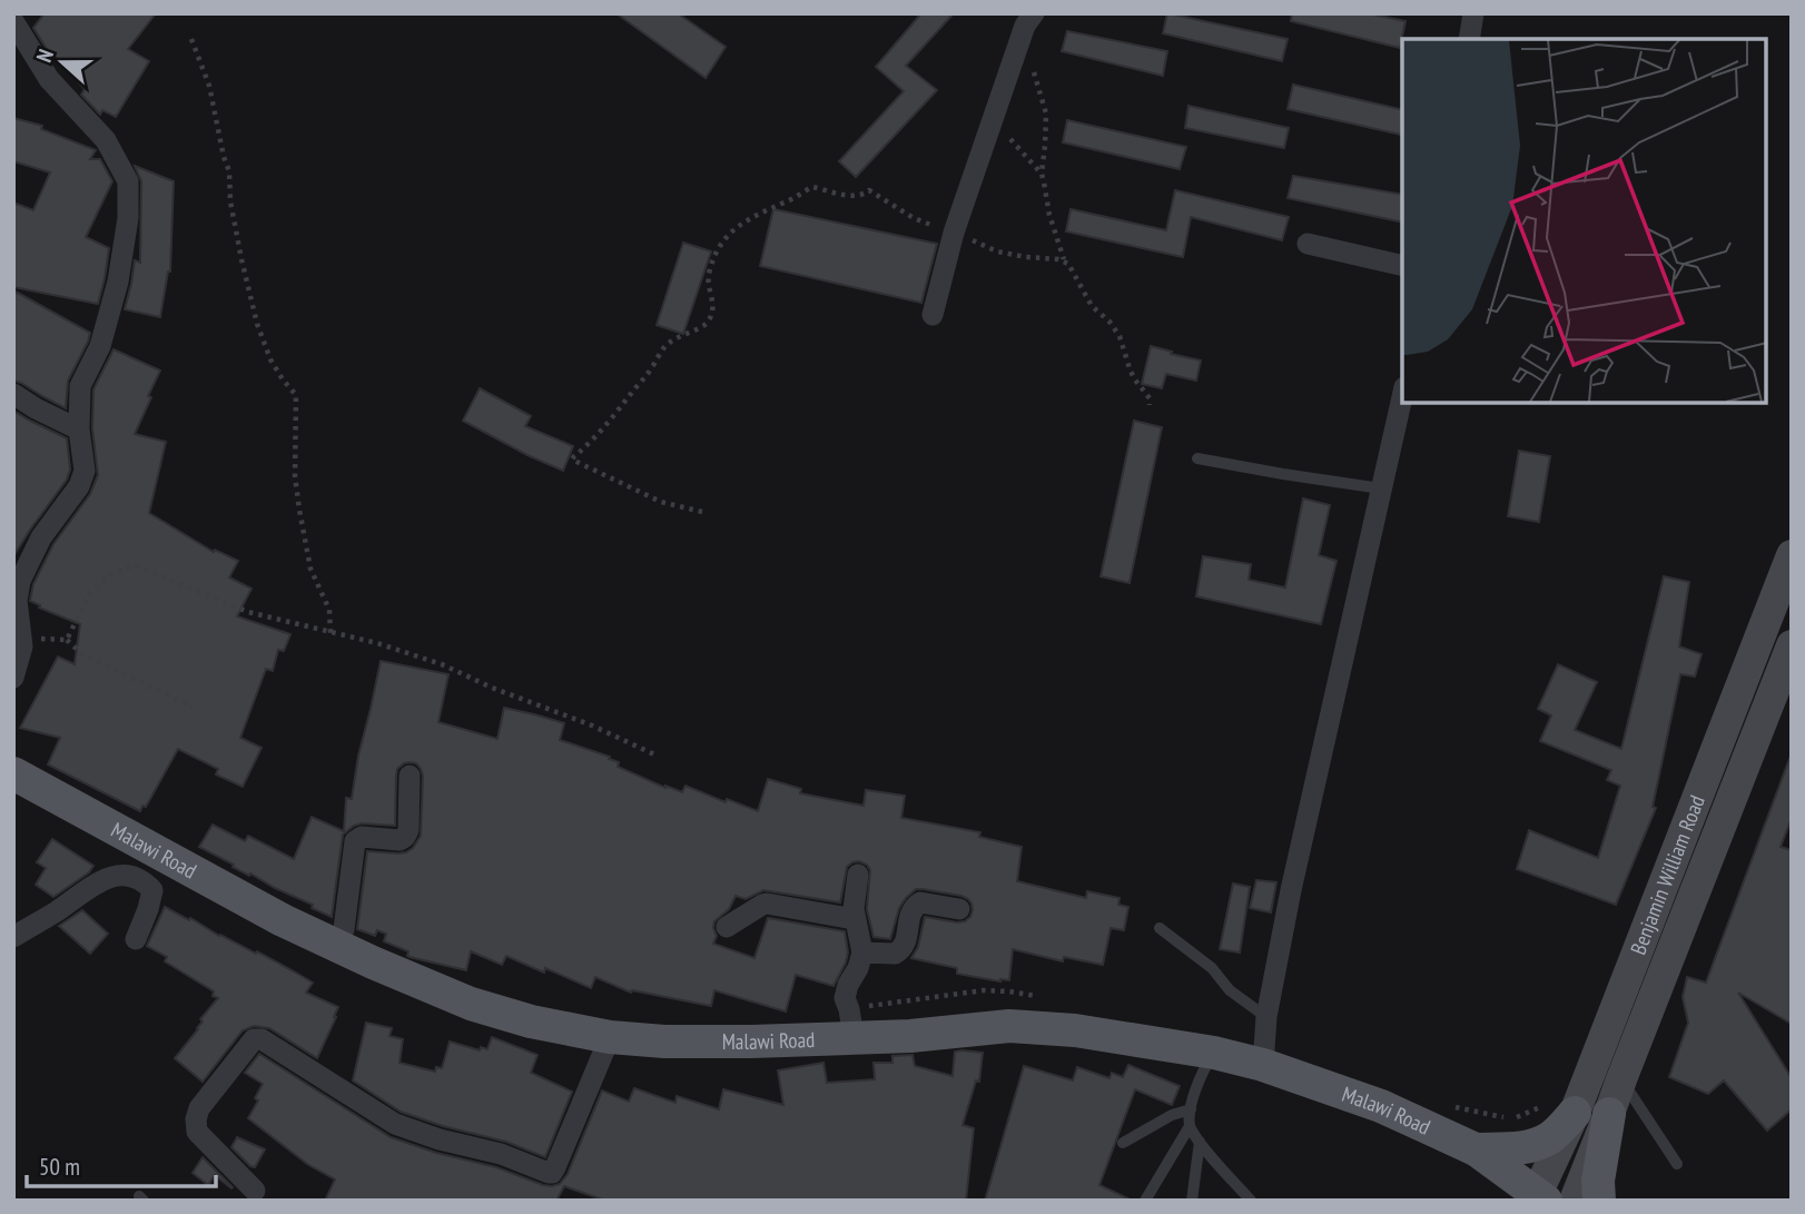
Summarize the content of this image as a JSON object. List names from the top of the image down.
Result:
{
  "streets": {
    "main road": ["Malawi Road", "Benjamin William Road"]
  },
  "crossings": [
    ["Malawi Road", "Benjamin William Road"]
  ],
  "scale_bar": "50 m",
  "north": "left"
}
